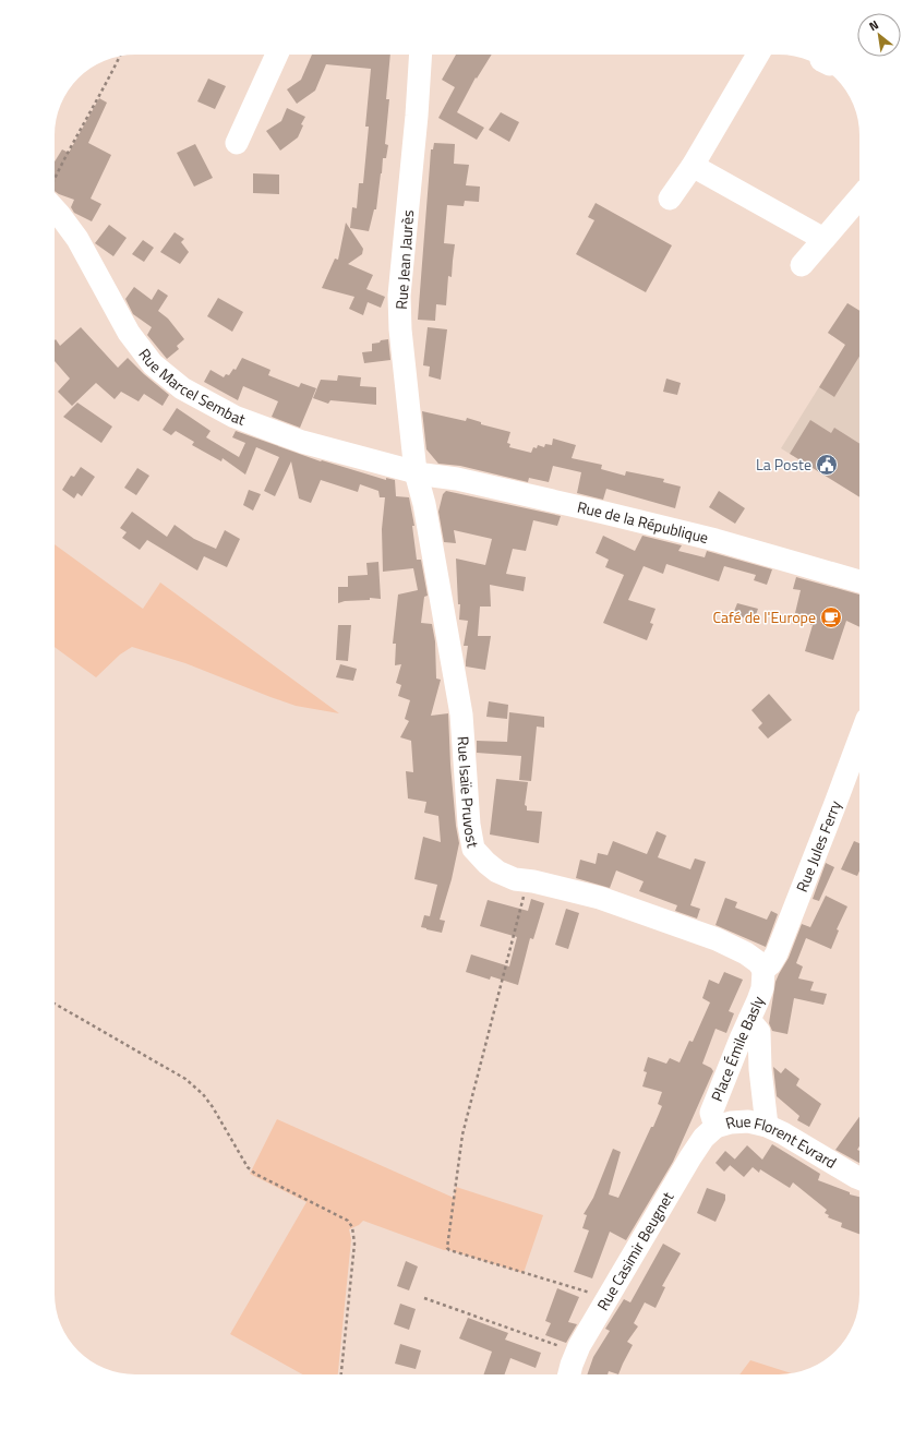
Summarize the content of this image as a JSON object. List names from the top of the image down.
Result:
{
  "streets": {
    "street": [
      "Rue Jean Jaurès",
      "Rue Marcel Sembat",
      "Rue de la République",
      "Rue Isaïe Pruvost",
      "Rue Jules Ferry",
      "Place Émile Basly",
      "Rue Florent Evrard",
      "Rue Casimir Beugnet"
    ]
  },
  "crossings": [
    ["Rue Jean Jaurès", "Rue Marcel Sembat"],
    ["Rue Jean Jaurès", "Rue de la République"],
    ["Rue Jean Jaurès", "Rue Isaïe Pruvost"],
    ["Rue Marcel Sembat", "Rue de la République"],
    ["Rue Marcel Sembat", "Rue Isaïe Pruvost"],
    ["Rue de la République", "Rue Isaïe Pruvost"],
    ["Rue Isaïe Pruvost", "Rue Jules Ferry"],
    ["Rue Isaïe Pruvost", "Place Émile Basly"],
    ["Rue Jules Ferry", "Place Émile Basly"],
    ["Place Émile Basly", "Rue Florent Evrard"],
    ["Place Émile Basly", "Rue Casimir Beugnet"],
    ["Rue Florent Evrard", "Rue Casimir Beugnet"]
  ],
  "places": {
    "public building": ["La Poste"],
    "cafe": ["Café de l'Europe"]
  },
  "north": "top left"
}
